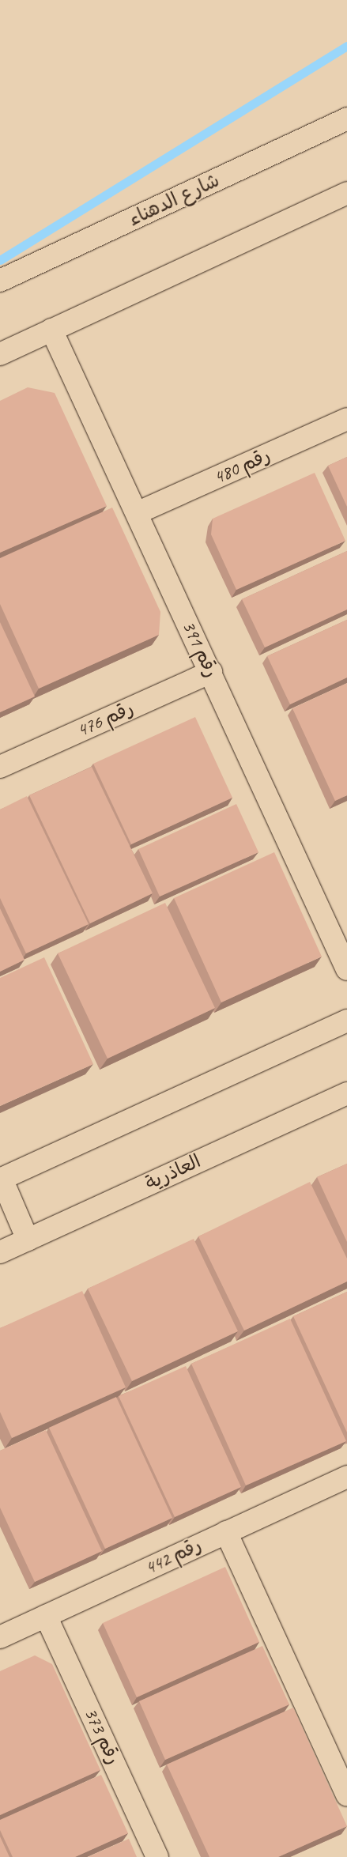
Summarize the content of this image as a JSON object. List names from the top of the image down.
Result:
{
  "streets": {
    "street": [
      "شارع الدهناء",
      "رقم 480",
      "رقم 391",
      "رقم 476",
      "العاذرية",
      "رقم 442",
      "رقم 373"
    ]
  },
  "crossings": [
    ["رقم 480", "رقم 391"],
    ["رقم 391", "رقم 476"],
    ["رقم 442", "رقم 373"]
  ]
}
